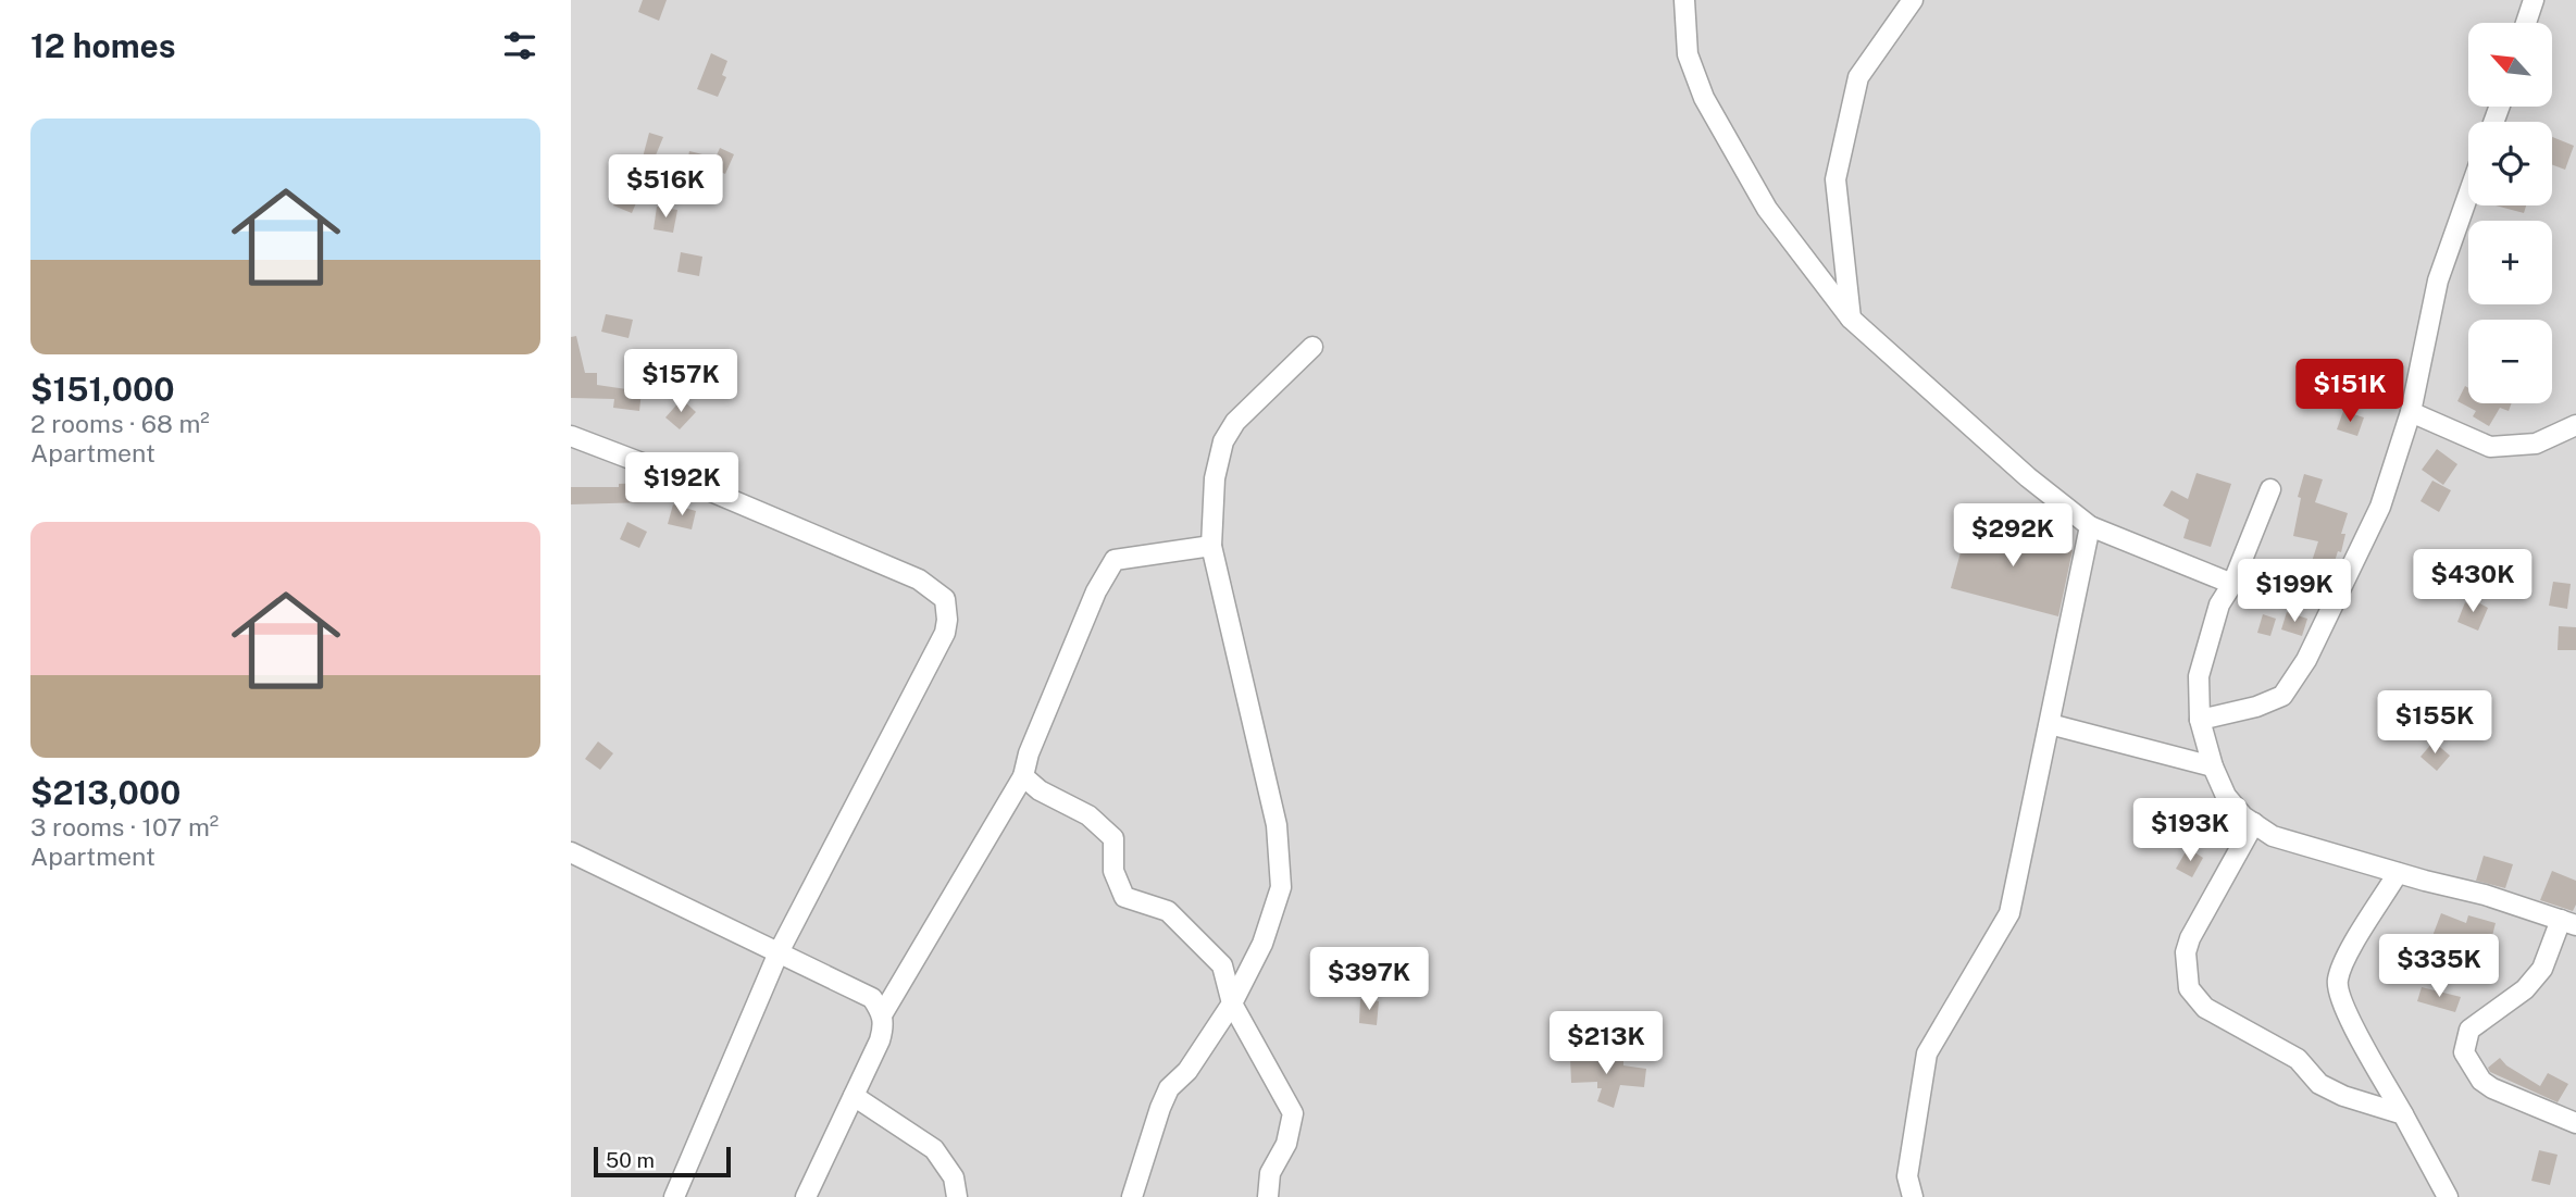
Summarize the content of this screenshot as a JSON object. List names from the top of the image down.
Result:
{
  "scale_bar": "50 m",
  "north": "top left",
  "page": {
    "heading": "12 homes",
    "map_buttons": ["+", "−"],
    "list": [
      {
        "name": "$151,000",
        "note": "2 rooms · 68 m² · Apartment"
      },
      {
        "name": "$213,000",
        "note": "3 rooms · 107 m² · Apartment"
      }
    ],
    "price": [
      "$516K",
      "$157K",
      "$151K",
      "$192K",
      "$292K",
      "$430K",
      "$199K",
      "$155K",
      "$193K",
      "$335K",
      "$397K",
      "$213K"
    ],
    "scale": "50 m"
  }
}
